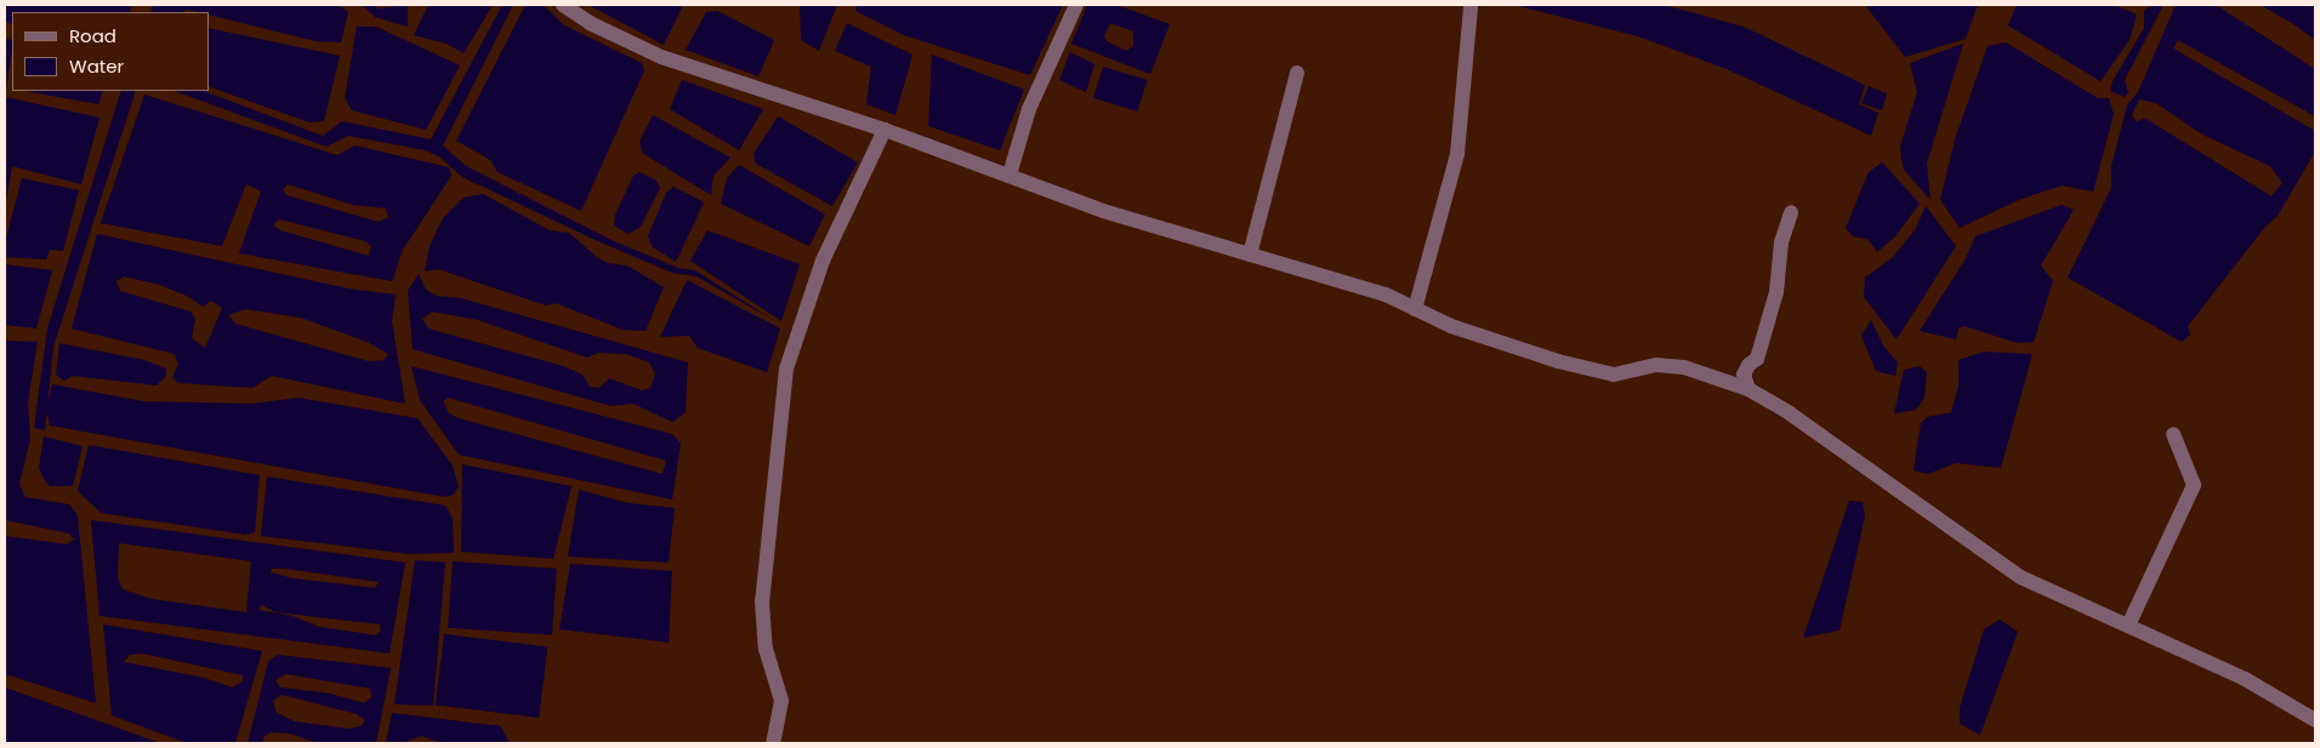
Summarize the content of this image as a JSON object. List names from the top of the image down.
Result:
{
  "legend": ["Road", "Water"]
}
